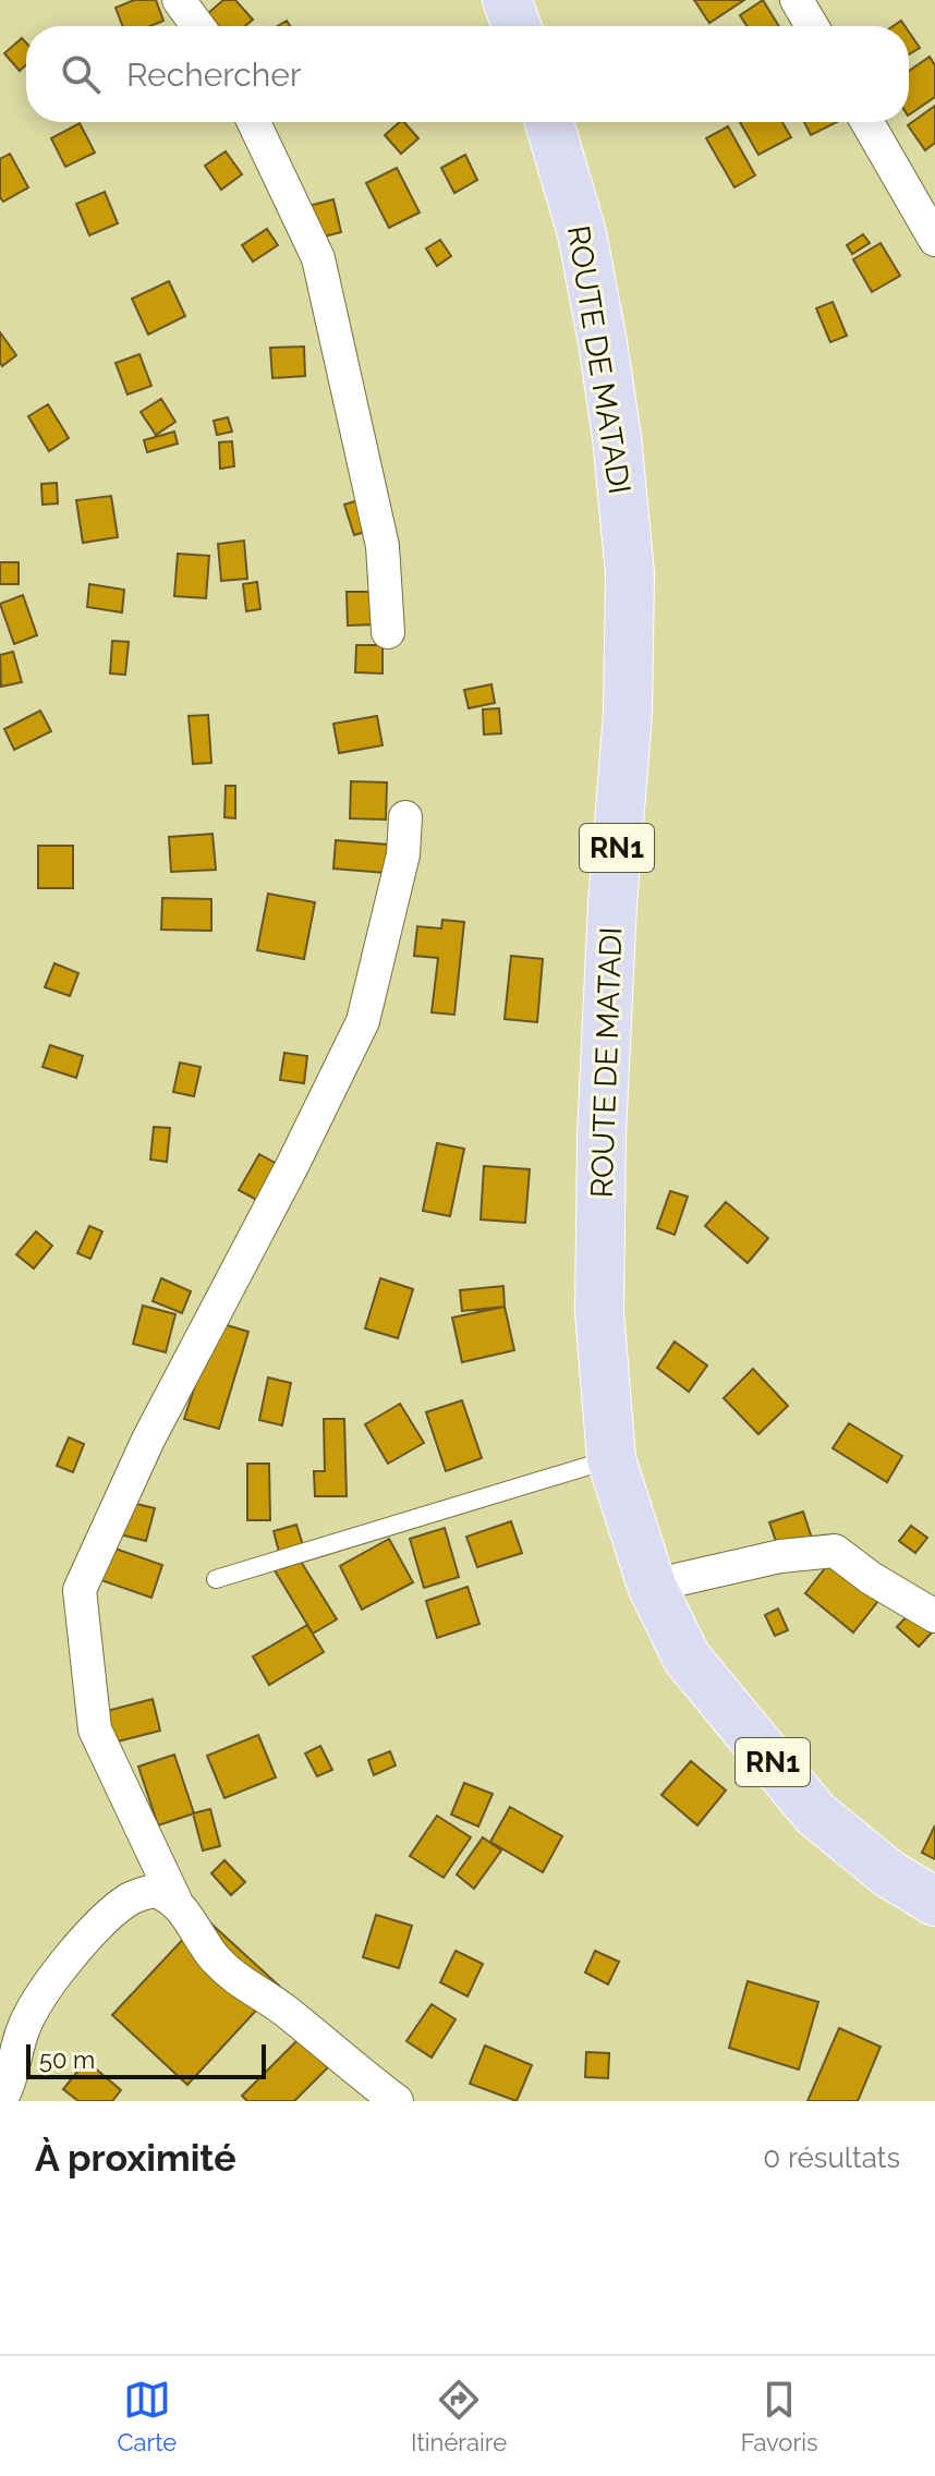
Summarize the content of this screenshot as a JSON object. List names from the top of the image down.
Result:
{
  "streets": {
    "highway": ["ROUTE DE MATADI", "RN1"]
  },
  "scale_bar": "50 m",
  "page": {
    "search": "Rechercher",
    "scale": "50 m",
    "heading": ["À proximité", "0 résultats"],
    "nav": ["Carte", "Itinéraire", "Favoris"]
  }
}
